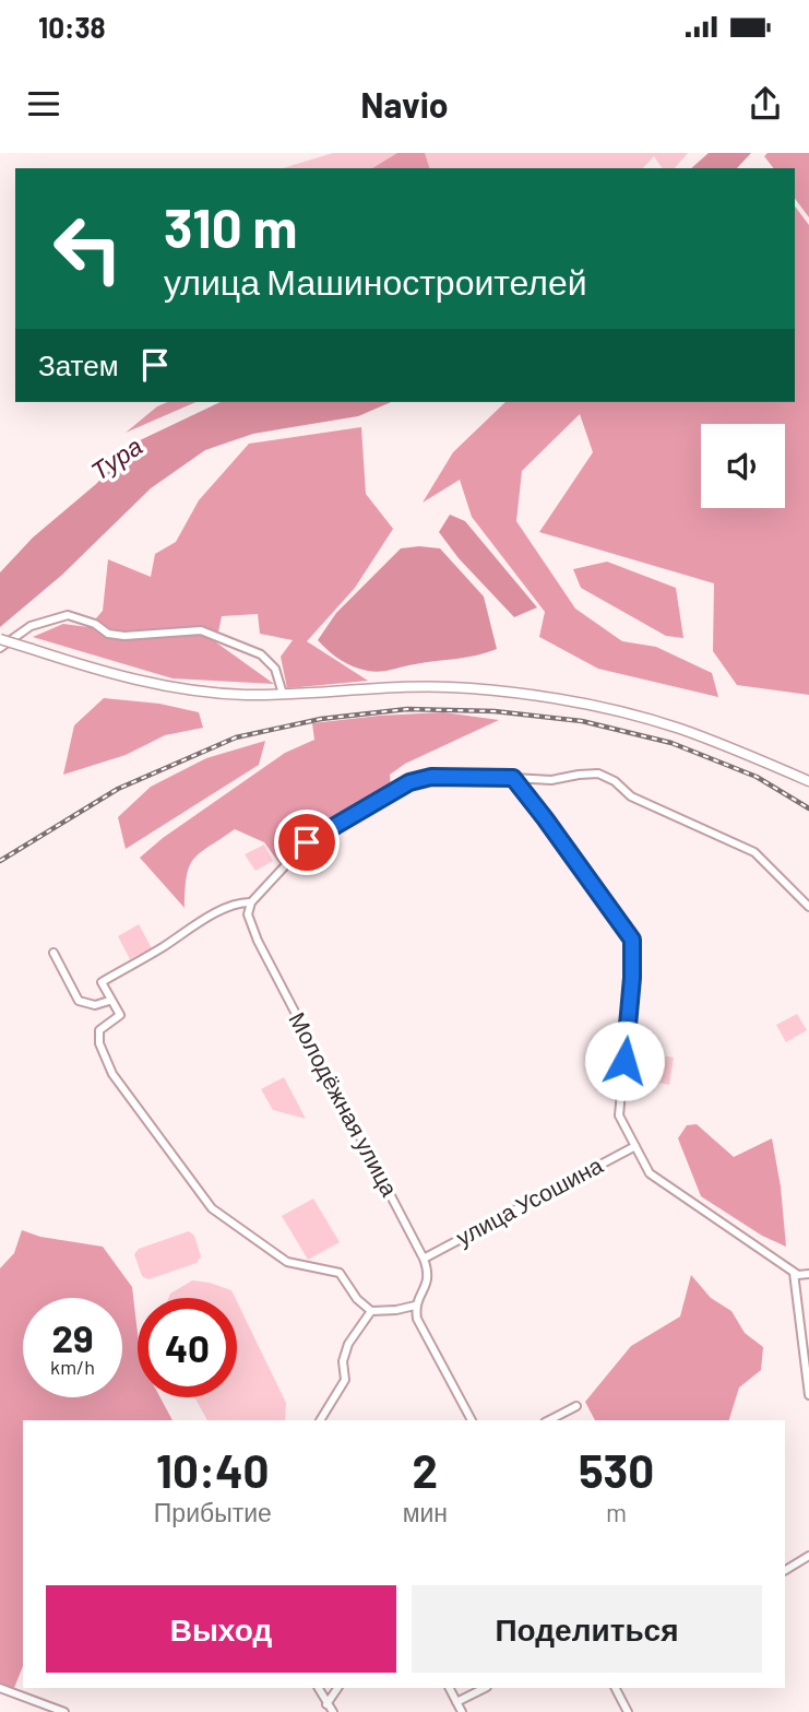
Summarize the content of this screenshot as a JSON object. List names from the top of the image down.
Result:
{
  "streets": {
    "street": ["Молодёжная улица", "улица Усошина"]
  },
  "crossings": [
    ["Молодёжная улица", "улица Усошина"]
  ],
  "water": ["Тура"],
  "page": {
    "status": "10:38",
    "header": "Navio",
    "turn": ["310 m", "улица Машиностроителей"],
    "then": "Затем",
    "speed": "29 km/h",
    "limit": "40",
    "eta": [
      "10:40",
      "Прибытие",
      "2",
      "мин",
      "530",
      "m"
    ],
    "buttons": ["Выход", "Поделиться"]
  }
}
